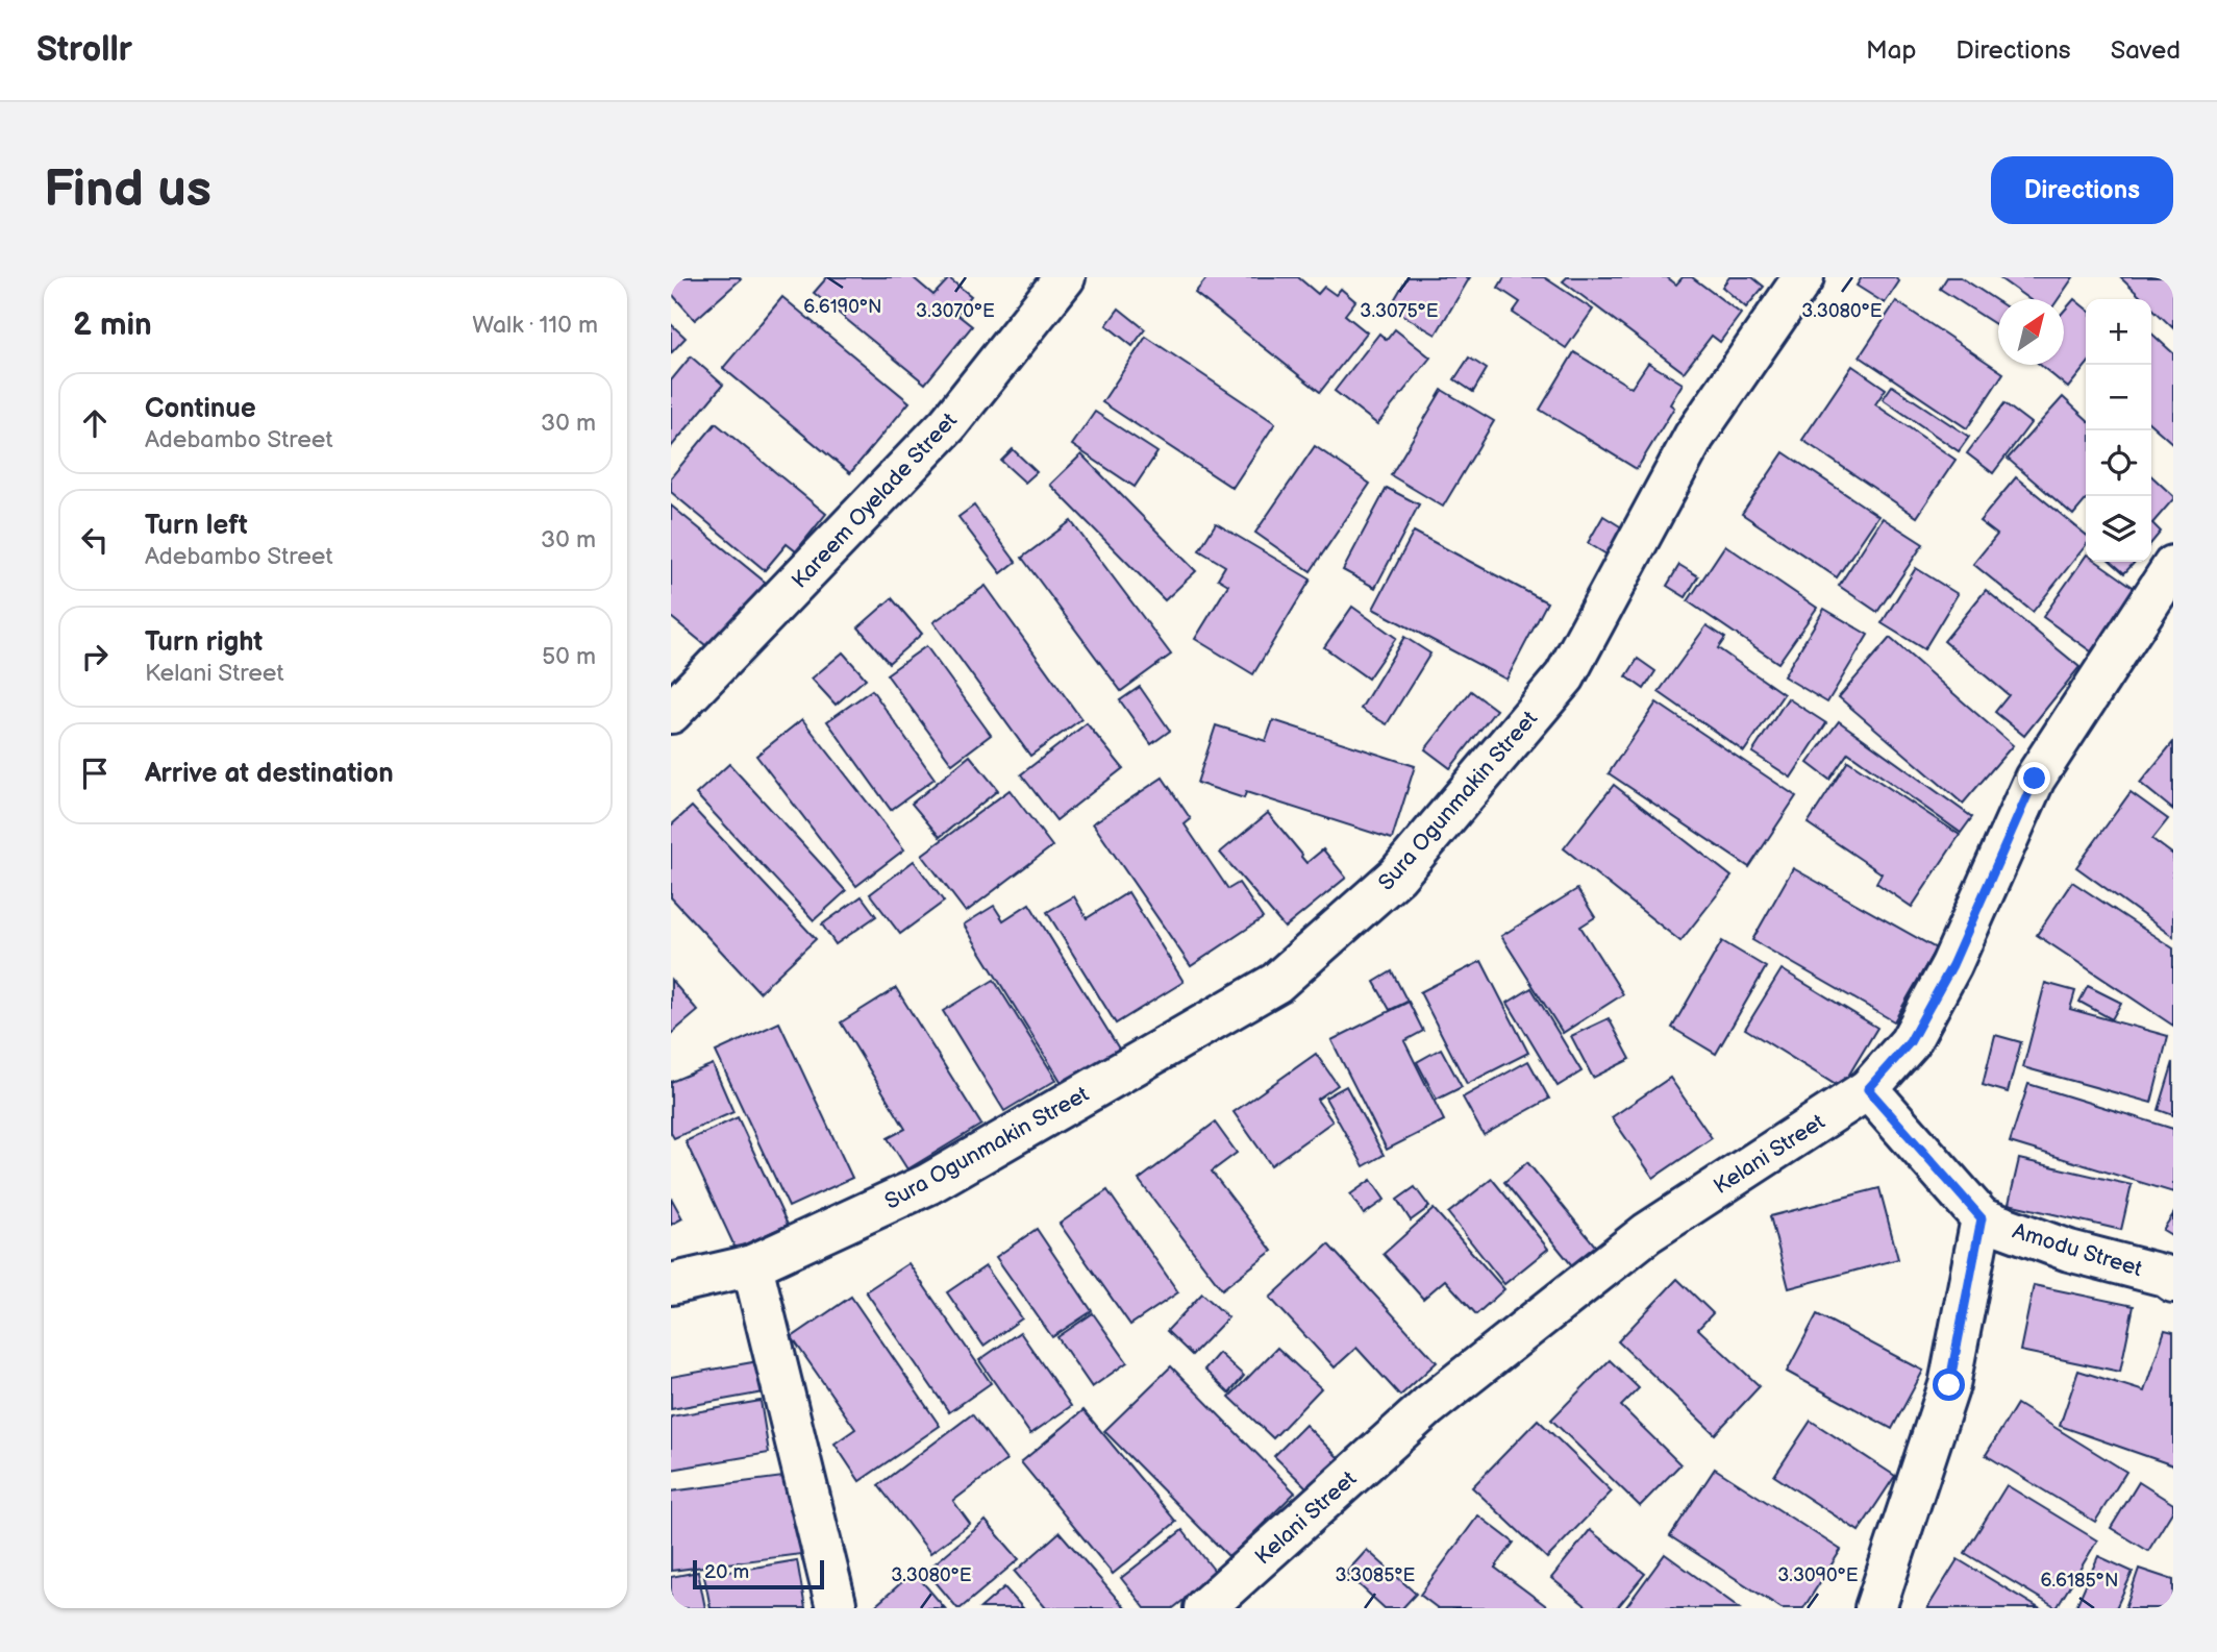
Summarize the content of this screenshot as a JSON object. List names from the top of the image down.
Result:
{
  "streets": {
    "street": [
      "Kareem Oyelade Street",
      "Sura Ogunmakin Street",
      "Kelani Street",
      "Amodu Street"
    ]
  },
  "scale_bar": "20 m",
  "north": "top right",
  "page": {
    "header": "Strollr",
    "nav": ["Map", "Directions", "Saved"],
    "buttons": "Directions",
    "title": "Find us",
    "heading": ["2 min", "Walk · 110 m"],
    "map_buttons": ["+", "−"],
    "list": [
      ["Continue", "Adebambo Street", "30 m"],
      ["Turn left", "Adebambo Street", "30 m"],
      ["Turn right", "Kelani Street", "50 m"],
      "Arrive at destination"
    ],
    "scale": "20 m"
  },
  "coordinates": [
    "6.6190°N",
    "3.3070°E",
    "3.3075°E",
    "3.3080°E",
    "3.3085°E",
    "3.3090°E",
    "6.6185°N"
  ]
}
